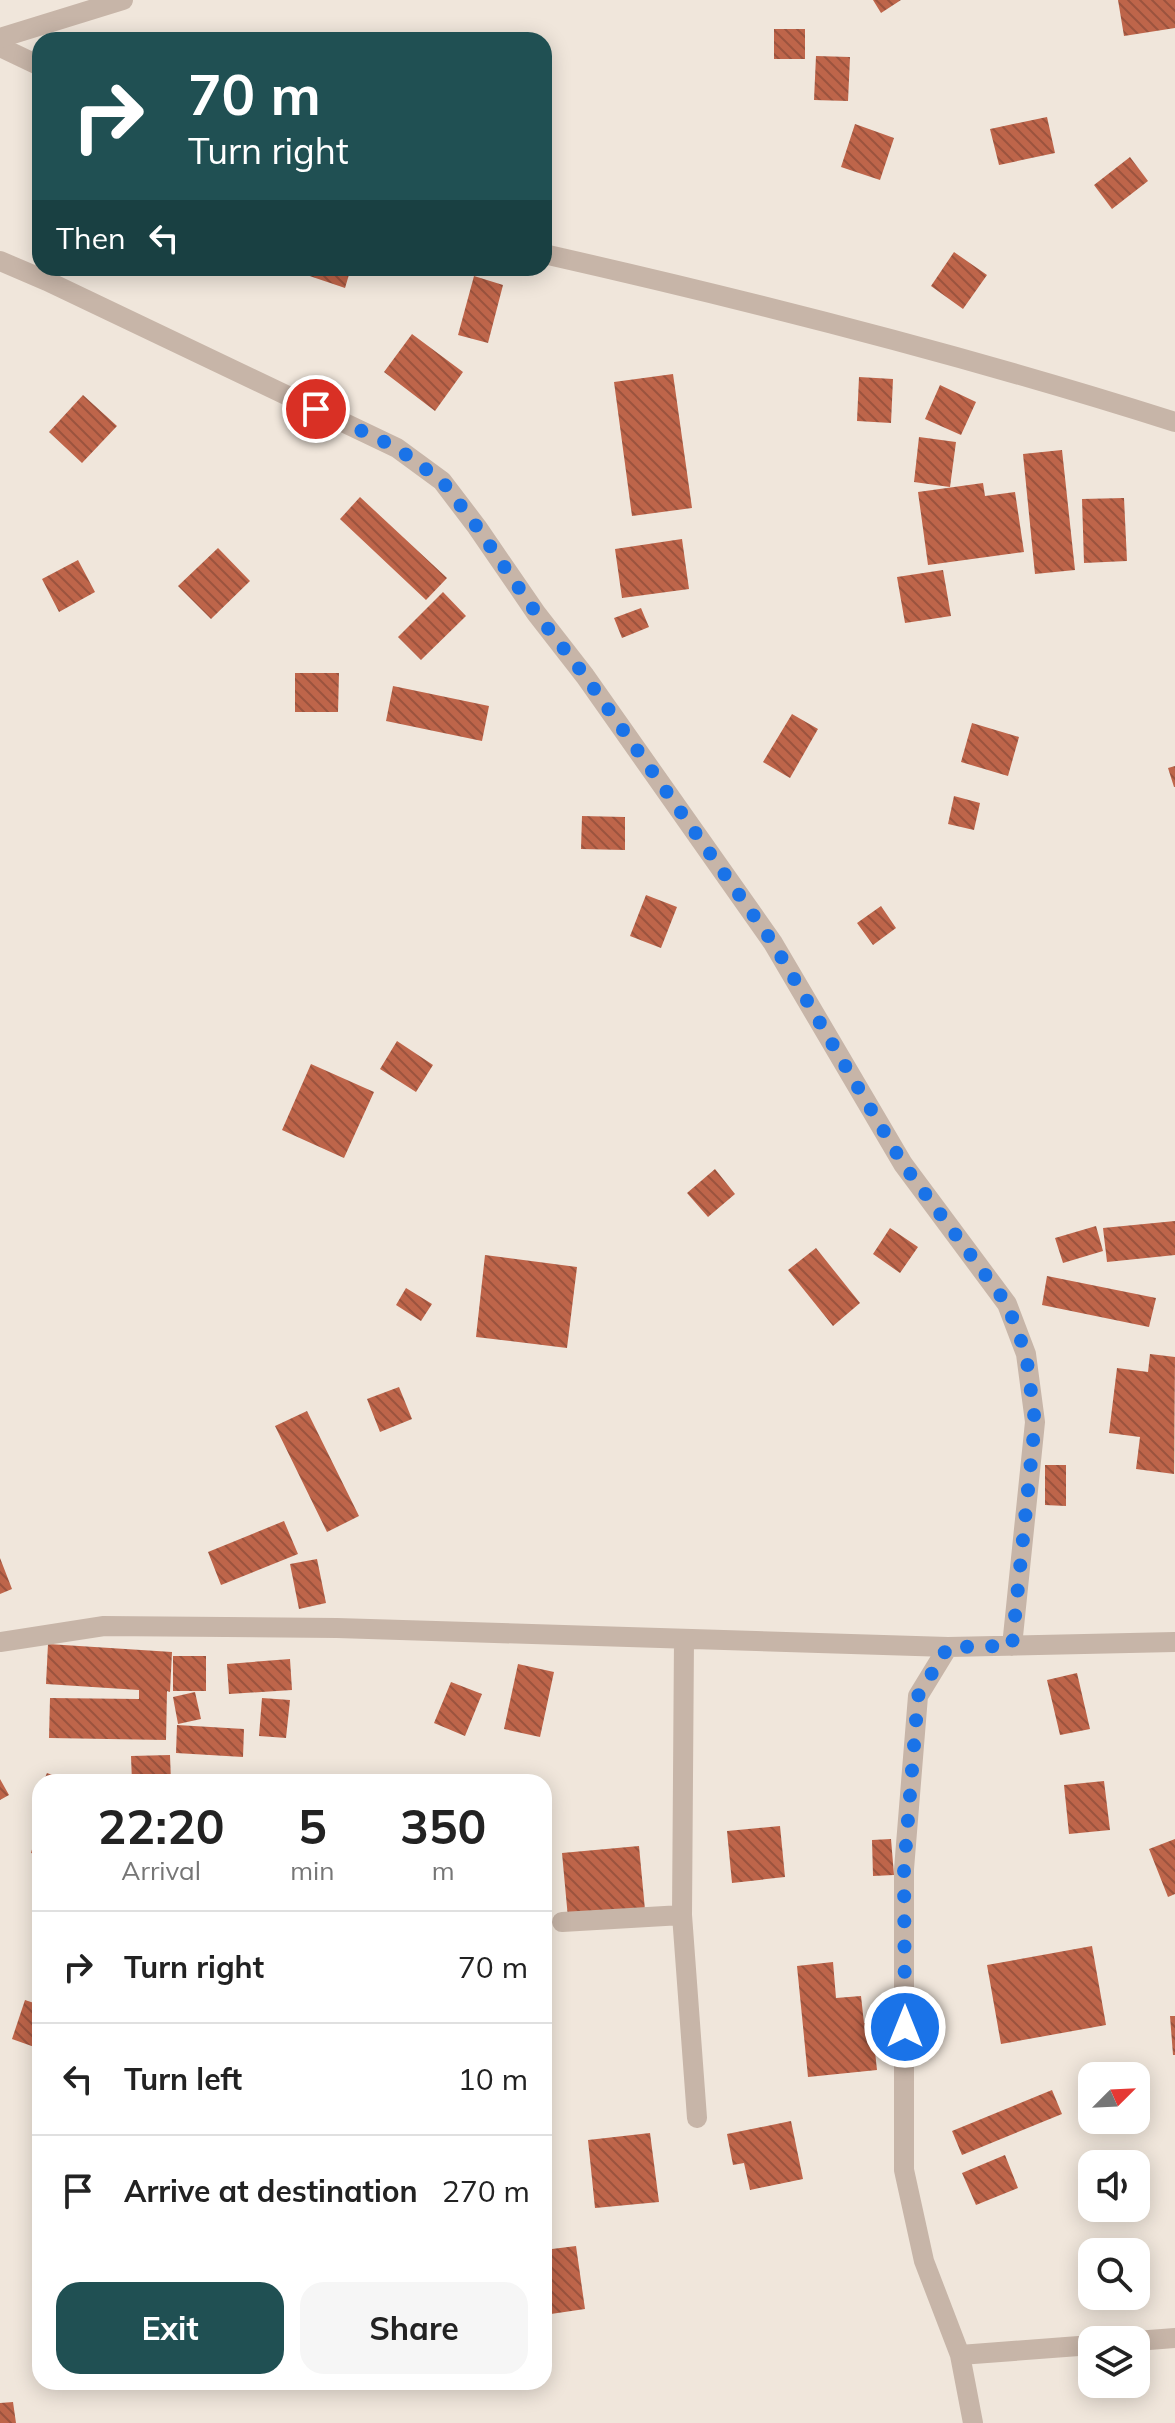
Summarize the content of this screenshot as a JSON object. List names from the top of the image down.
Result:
{
  "north": "top right",
  "page": {
    "turn": ["70 m", "Turn right"],
    "then": "Then",
    "eta": [
      "22:20",
      "Arrival",
      "5",
      "min",
      "350",
      "m"
    ],
    "list": [
      {
        "name": "Turn right",
        "value": "70 m"
      },
      {
        "name": "Turn left",
        "value": "10 m"
      },
      {
        "name": "Arrive at destination",
        "value": "270 m"
      }
    ],
    "buttons": ["Exit", "Share"]
  }
}
